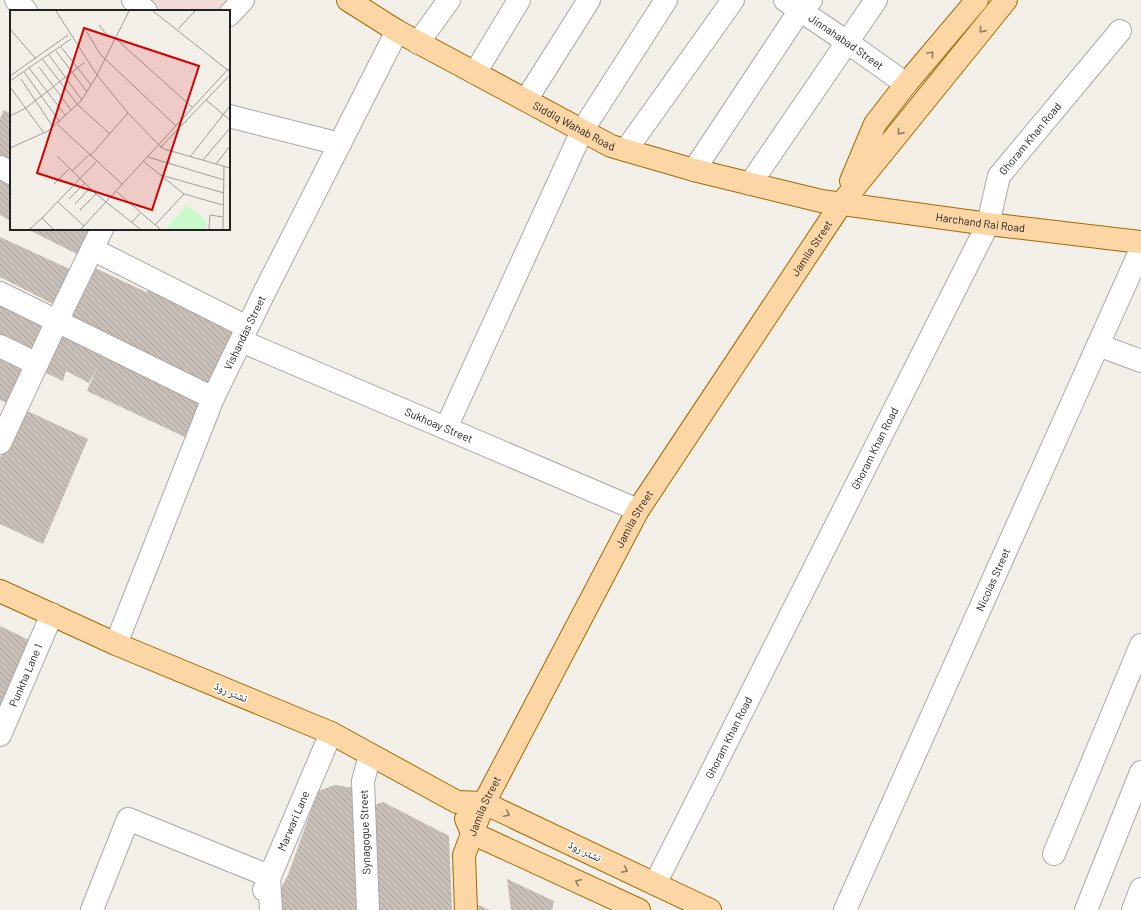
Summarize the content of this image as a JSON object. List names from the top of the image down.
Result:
{
  "streets": {
    "main road": [
      "Siddiq Wahab Road",
      "Harchand Rai Road",
      "Jamila Street",
      "نشتر روڈ"
    ],
    "street": [
      "Jinnahabad Street",
      "Ghoram Khan Road",
      "Vishandas Street",
      "Sukhoay Street",
      "Nicolas Street",
      "Punkha Lane 1",
      "Marwari Lane",
      "Synagogue Street"
    ]
  },
  "crossings": [
    ["Jinnahabad Street", "Jamila Street"],
    ["Siddiq Wahab Road", "Harchand Rai Road"],
    ["Siddiq Wahab Road", "Jamila Street"],
    ["Siddiq Wahab Road", "Vishandas Street"],
    ["Ghoram Khan Road", "Harchand Rai Road"],
    ["Ghoram Khan Road", "نشتر روڈ"],
    ["Harchand Rai Road", "Jamila Street"],
    ["Jamila Street", "Sukhoay Street"],
    ["Jamila Street", "نشتر روڈ"],
    ["Vishandas Street", "Sukhoay Street"],
    ["Vishandas Street", "نشتر روڈ"],
    ["Punkha Lane 1", "نشتر روڈ"],
    ["نشتر روڈ", "Marwari Lane"],
    ["نشتر روڈ", "Synagogue Street"]
  ]
}
